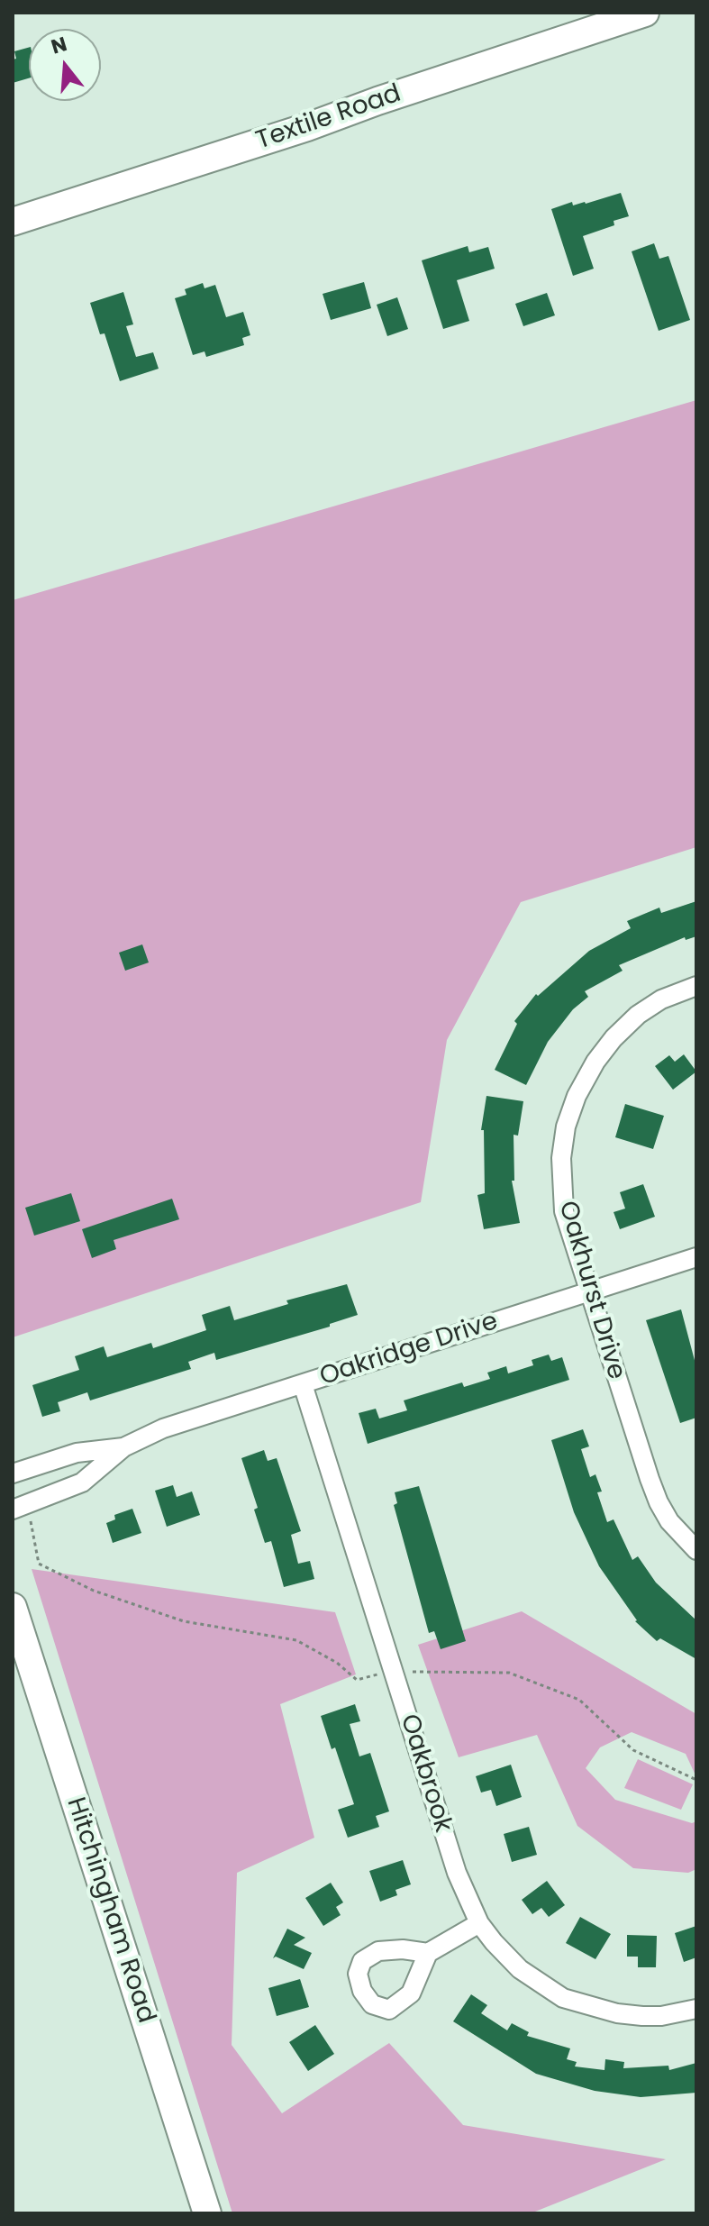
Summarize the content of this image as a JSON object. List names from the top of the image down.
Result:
{
  "streets": {
    "main road": ["Textile Road", "Hitchingham Road"],
    "street": ["Oakhurst Drive", "Oakridge Drive", "Oakbrook"]
  },
  "crossings": [
    ["Oakhurst Drive", "Oakridge Drive"],
    ["Oakridge Drive", "Oakbrook"]
  ],
  "north": "top"
}
